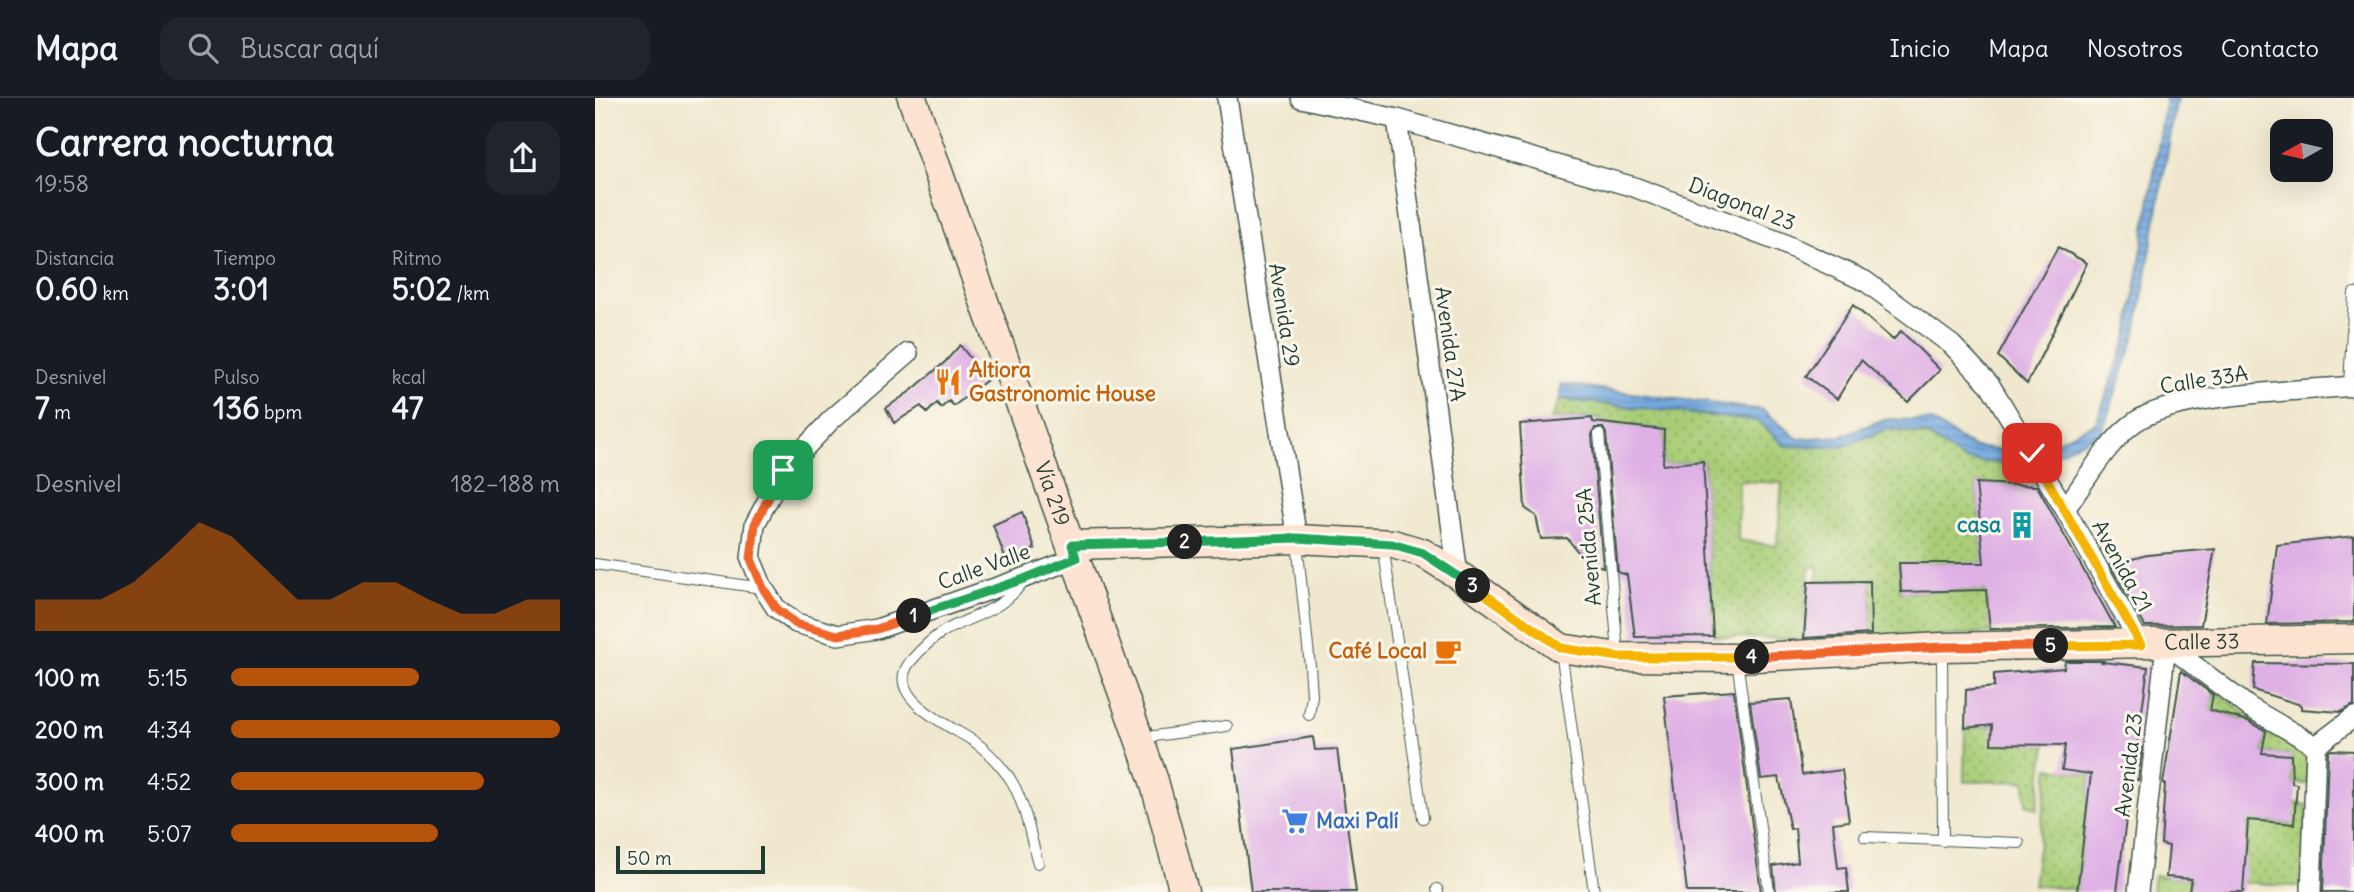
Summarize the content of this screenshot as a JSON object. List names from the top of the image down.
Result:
{
  "streets": {
    "main road": ["Vía 219", "Calle 33"],
    "street": [
      "Diagonal 23",
      "Avenida 29",
      "Avenida 27A",
      "Calle 33A",
      "Avenida 21",
      "Calle Valle",
      "Avenida 23"
    ],
    "lane": ["Avenida 25A"]
  },
  "crossings": [
    ["Diagonal 23", "Avenida 27A"],
    ["Diagonal 23", "Calle 33A"],
    ["Diagonal 23", "Avenida 21"],
    ["Avenida 29", "Calle 33"],
    ["Avenida 27A", "Calle 33"],
    ["Calle 33A", "Avenida 21"],
    ["Vía 219", "Calle Valle"],
    ["Vía 219", "Calle 33"],
    ["Avenida 25A", "Calle 33"],
    ["Avenida 21", "Calle 33"],
    ["Avenida 21", "Avenida 23"],
    ["Calle Valle", "Calle 33"],
    ["Calle 33", "Avenida 23"]
  ],
  "places": {
    "restaurant": ["Altiora Gastronomic House"],
    "building": ["casa"],
    "cafe": ["Café Local"],
    "supermarket": ["Maxi Palí"]
  },
  "scale_bar": "50 m",
  "north": "left",
  "page": {
    "header": "Mapa",
    "search": "Buscar aquí",
    "nav": [
      "Inicio",
      "Mapa",
      "Nosotros",
      "Contacto"
    ],
    "heading": ["Carrera nocturna", "19:58"],
    "stats": [
      ["Distancia", "0.60 km"],
      ["Tiempo", "3:01"],
      ["Ritmo", "5:02 /km"],
      ["Desnivel", "7 m"],
      ["Pulso", "136 bpm"],
      ["kcal", "47"]
    ],
    "chart": ["Desnivel", "182–188 m"],
    "pins": [
      "2",
      "3",
      "1",
      "5",
      "4"
    ],
    "list": [
      {
        "name": "100 m",
        "note": "5:15"
      },
      {
        "name": "200 m",
        "note": "4:34"
      },
      {
        "name": "300 m",
        "note": "4:52"
      },
      {
        "name": "400 m",
        "note": "5:07"
      }
    ],
    "scale": "50 m"
  }
}
